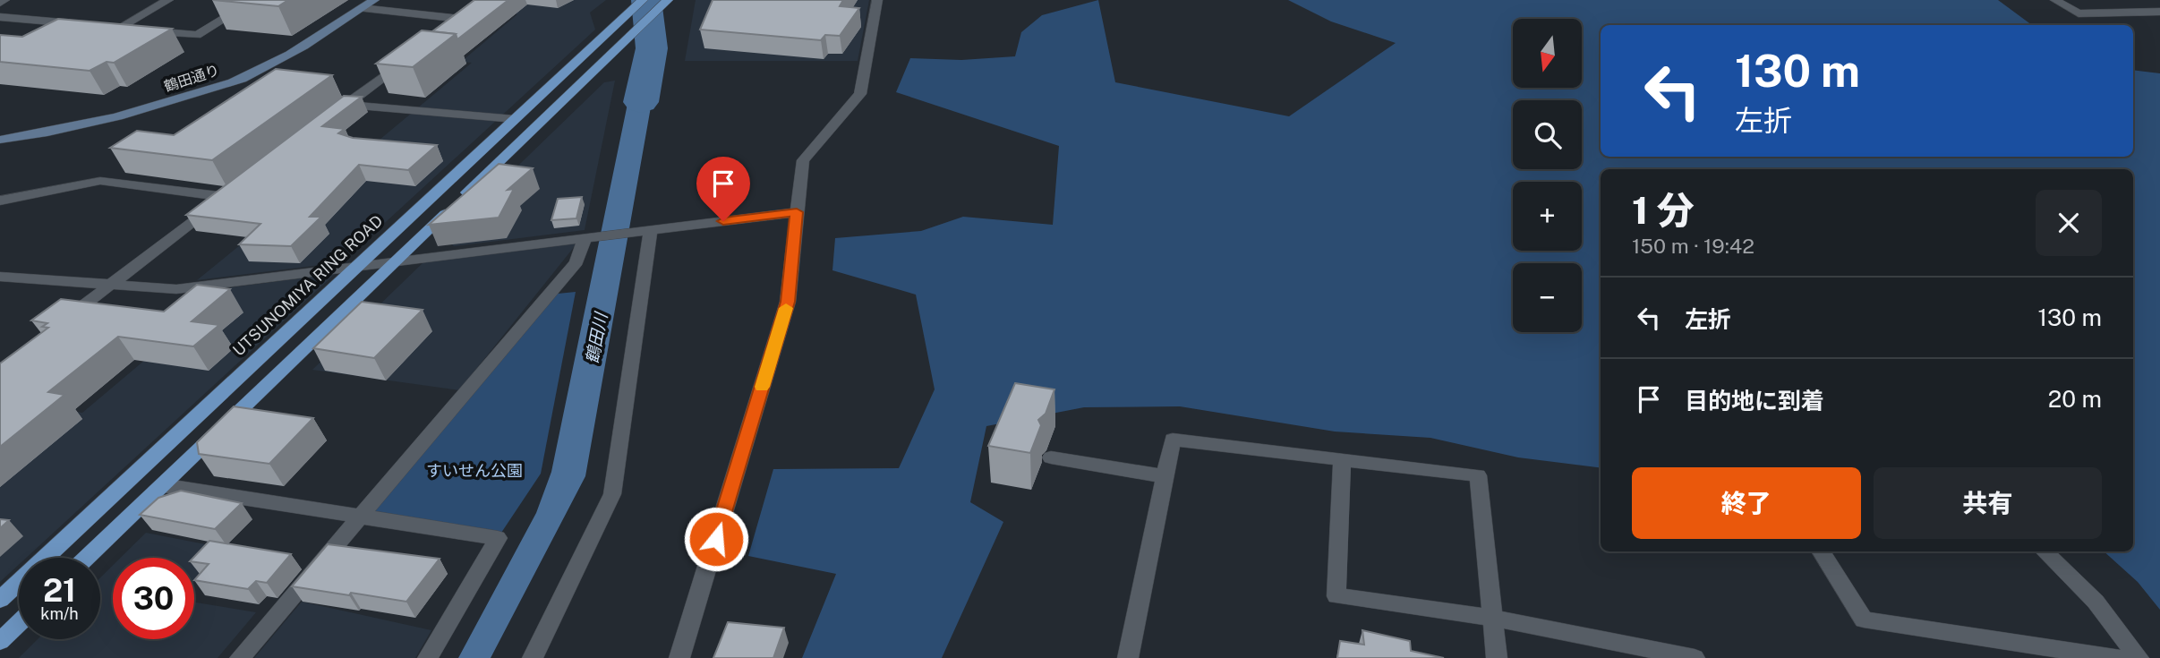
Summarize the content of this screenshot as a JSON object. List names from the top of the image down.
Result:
{
  "streets": {
    "main road": ["UTSUNOMIYA RING ROAD"],
    "street": ["鶴田通り"]
  },
  "water": ["鶴田川"],
  "parks": ["すいせん公園"],
  "north": "bottom",
  "page": {
    "map_buttons": ["+", "−"],
    "turn": ["130 m", "左折"],
    "heading": ["1 分", "150 m · 19:42"],
    "list": [
      {
        "name": "左折",
        "value": "130 m"
      },
      {
        "name": "目的地に到着",
        "value": "20 m"
      }
    ],
    "buttons": ["終了", "共有"],
    "speed": "21 km/h",
    "limit": "30"
  }
}
